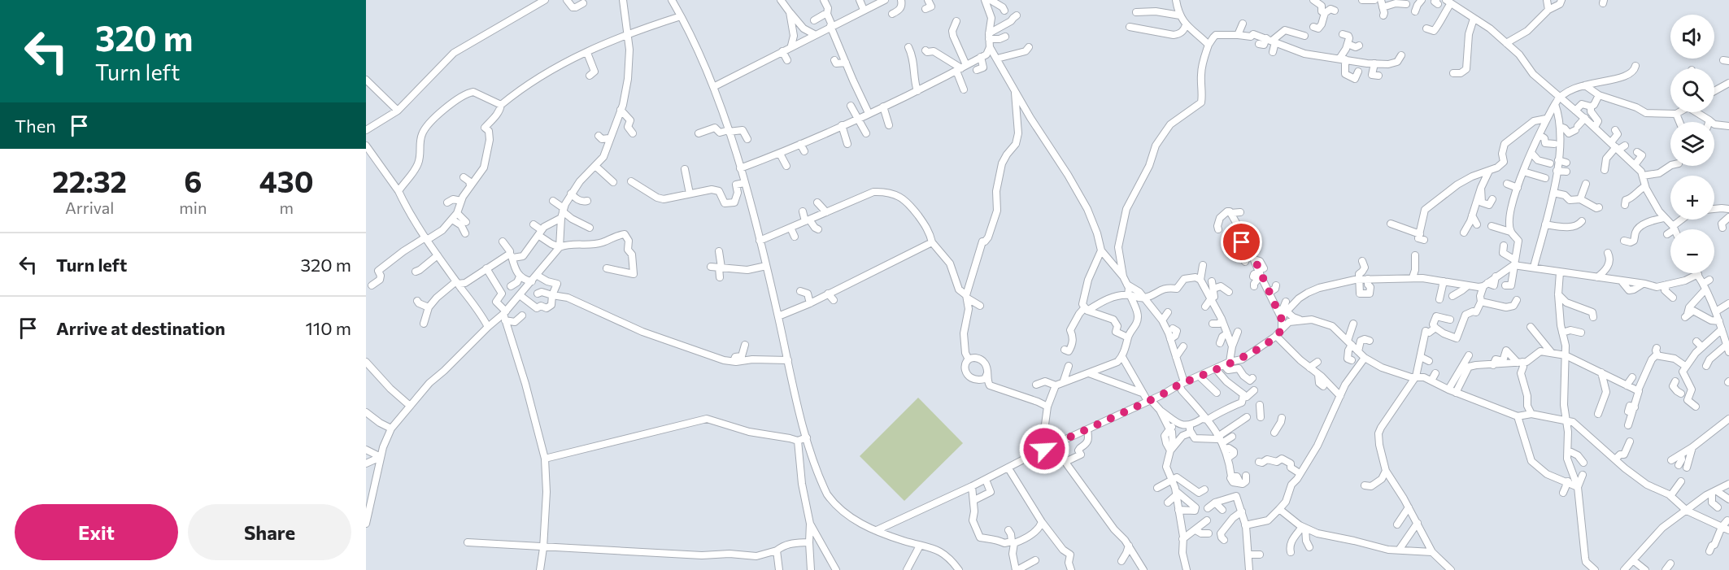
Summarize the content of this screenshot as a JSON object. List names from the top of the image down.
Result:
{
  "page": {
    "turn": ["320 m", "Turn left"],
    "map_buttons": ["+", "−"],
    "then": "Then",
    "eta": [
      "22:32",
      "Arrival",
      "6",
      "min",
      "430",
      "m"
    ],
    "list": [
      {
        "name": "Turn left",
        "value": "320 m"
      },
      {
        "name": "Arrive at destination",
        "value": "110 m"
      }
    ],
    "buttons": ["Exit", "Share"]
  }
}
